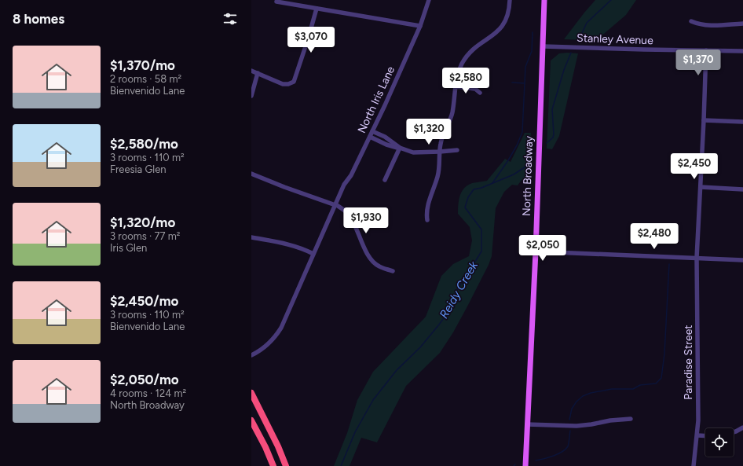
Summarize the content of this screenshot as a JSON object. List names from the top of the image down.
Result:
{
  "streets": {
    "main road": ["North Broadway"],
    "street": ["Stanley Avenue", "North Iris Lane", "Paradise Street"]
  },
  "crossings": [
    ["Stanley Avenue", "North Broadway"],
    ["Stanley Avenue", "Paradise Street"]
  ],
  "water": ["Reidy Creek"],
  "page": {
    "heading": "8 homes",
    "price": [
      "$3,070",
      "$1,370",
      "$2,580",
      "$1,320",
      "$2,450",
      "$1,930",
      "$2,480",
      "$2,050"
    ],
    "list": [
      {
        "name": "$1,370/mo",
        "note": "2 rooms · 58 m² · Bienvenido Lane"
      },
      {
        "name": "$2,580/mo",
        "note": "3 rooms · 110 m² · Freesia Glen"
      },
      {
        "name": "$1,320/mo",
        "note": "3 rooms · 77 m² · Iris Glen"
      },
      {
        "name": "$2,450/mo",
        "note": "3 rooms · 110 m² · Bienvenido Lane"
      },
      {
        "name": "$2,050/mo",
        "note": "4 rooms · 124 m² · North Broadway"
      }
    ]
  }
}
